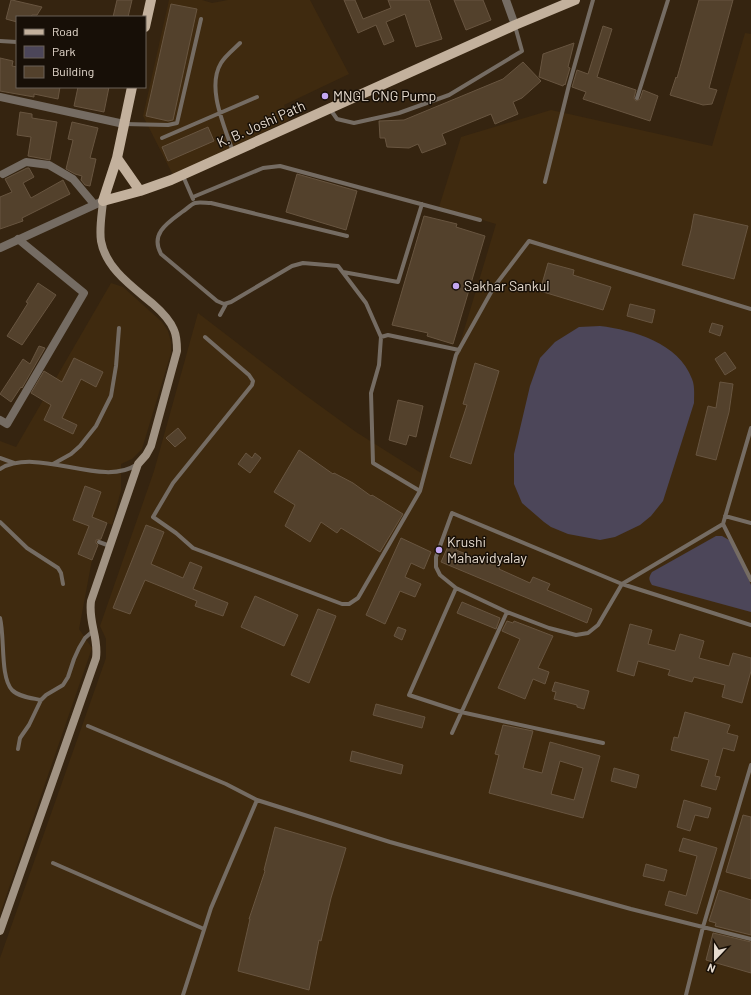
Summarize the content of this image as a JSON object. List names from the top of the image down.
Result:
{
  "streets": {
    "main road": ["K. B. Joshi Path"]
  },
  "places": ["MNGL CNG Pump", "Sakhar Sankul", "Krushi Mahavidyalay"],
  "legend": ["Road", "Park", "Building"],
  "north": "bottom"
}
